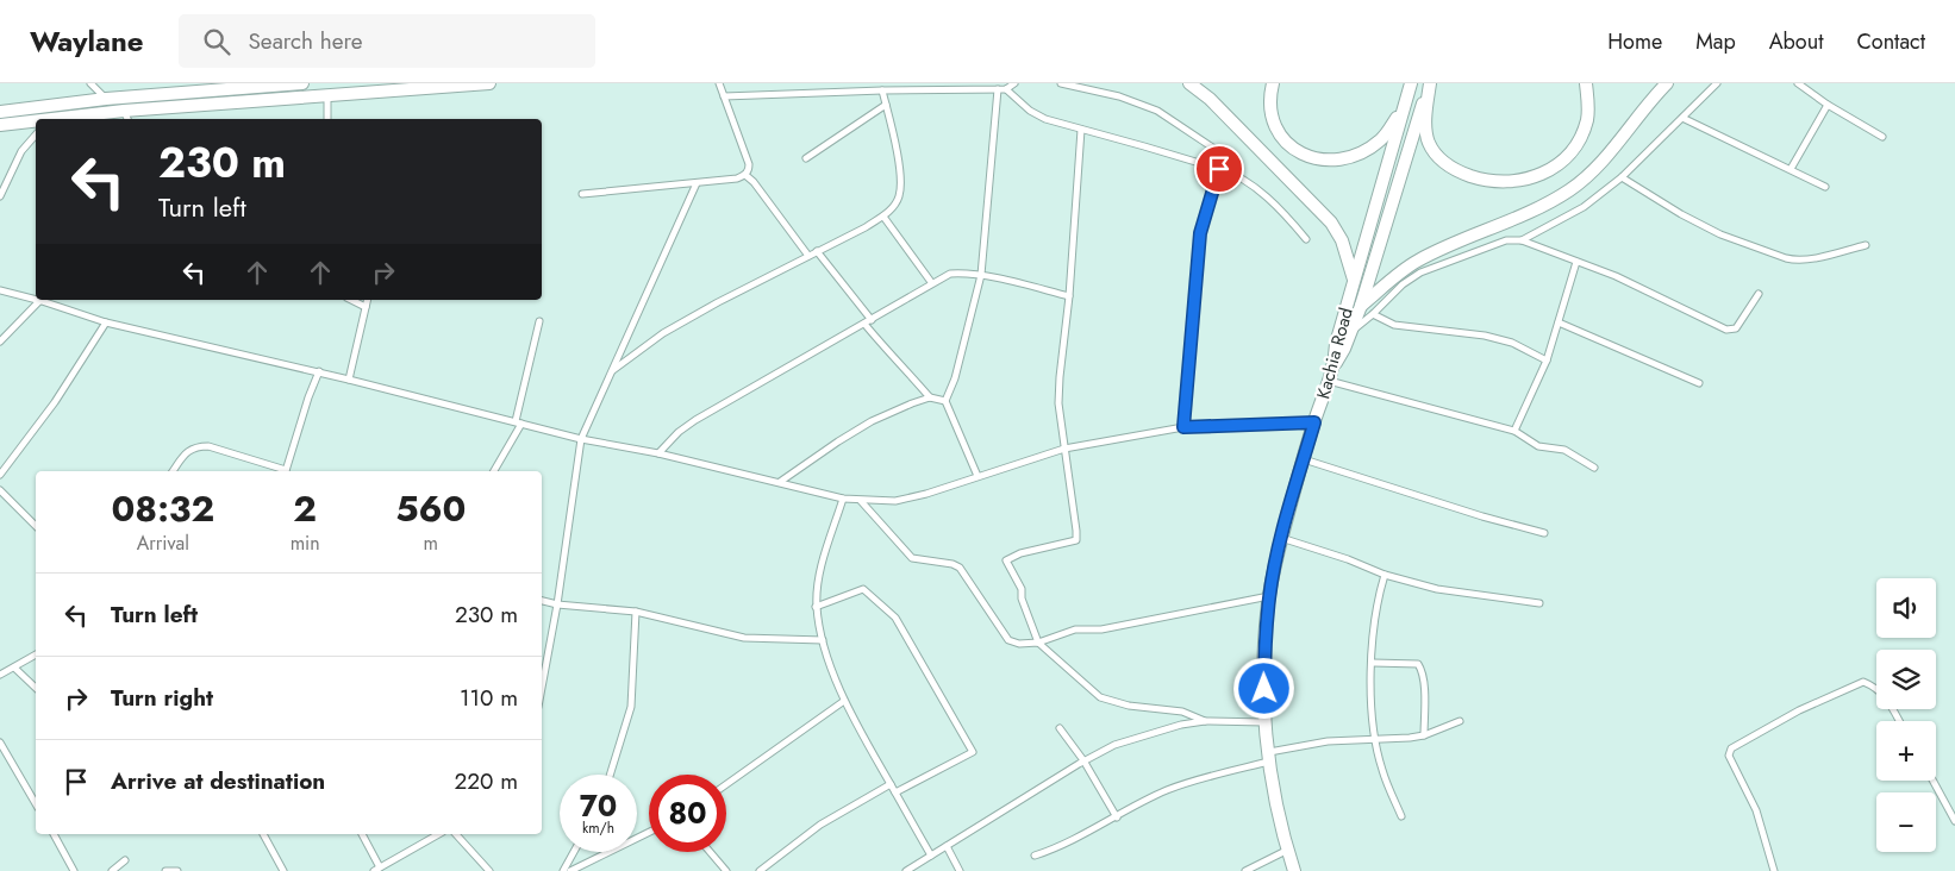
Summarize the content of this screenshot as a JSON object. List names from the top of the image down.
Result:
{
  "streets": {
    "highway": ["Kachia Road"]
  },
  "page": {
    "header": "Waylane",
    "search": "Search here",
    "nav": [
      "Home",
      "Map",
      "About",
      "Contact"
    ],
    "turn": ["230 m", "Turn left"],
    "eta": [
      "08:32",
      "Arrival",
      "2",
      "min",
      "560",
      "m"
    ],
    "list": [
      {
        "name": "Turn left",
        "value": "230 m"
      },
      {
        "name": "Turn right",
        "value": "110 m"
      },
      {
        "name": "Arrive at destination",
        "value": "220 m"
      }
    ],
    "map_buttons": ["+", "−"],
    "speed": "70 km/h",
    "limit": "80"
  }
}
